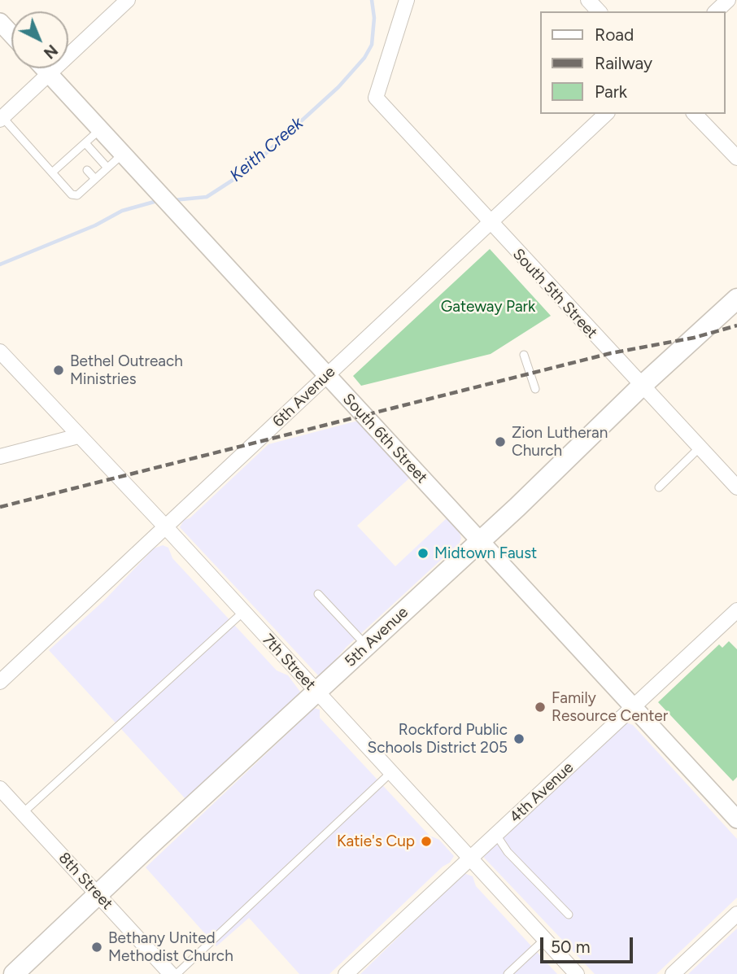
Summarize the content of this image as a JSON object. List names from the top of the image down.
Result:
{
  "streets": {
    "main road": ["5th Avenue"],
    "street": [
      "South 5th Street",
      "6th Avenue",
      "South 6th Street",
      "7th Street",
      "4th Avenue",
      "8th Street"
    ]
  },
  "crossings": [
    ["South 5th Street", "6th Avenue"],
    ["South 5th Street", "5th Avenue"],
    ["6th Avenue", "South 6th Street"],
    ["6th Avenue", "7th Street"],
    ["South 6th Street", "5th Avenue"],
    ["South 6th Street", "4th Avenue"],
    ["5th Avenue", "7th Street"],
    ["5th Avenue", "8th Street"],
    ["7th Street", "4th Avenue"]
  ],
  "water": ["Keith Creek"],
  "parks": ["Gateway Park"],
  "places": [
    "Bethel Outreach Ministries",
    "Zion Lutheran Church",
    "Midtown Faust",
    "Family Resource Center",
    "Rockford Public Schools District 205",
    "Katie's Cup",
    "Bethany United Methodist Church"
  ],
  "legend": ["Road", "Railway", "Park"],
  "scale_bar": "50 m",
  "north": "bottom right"
}
